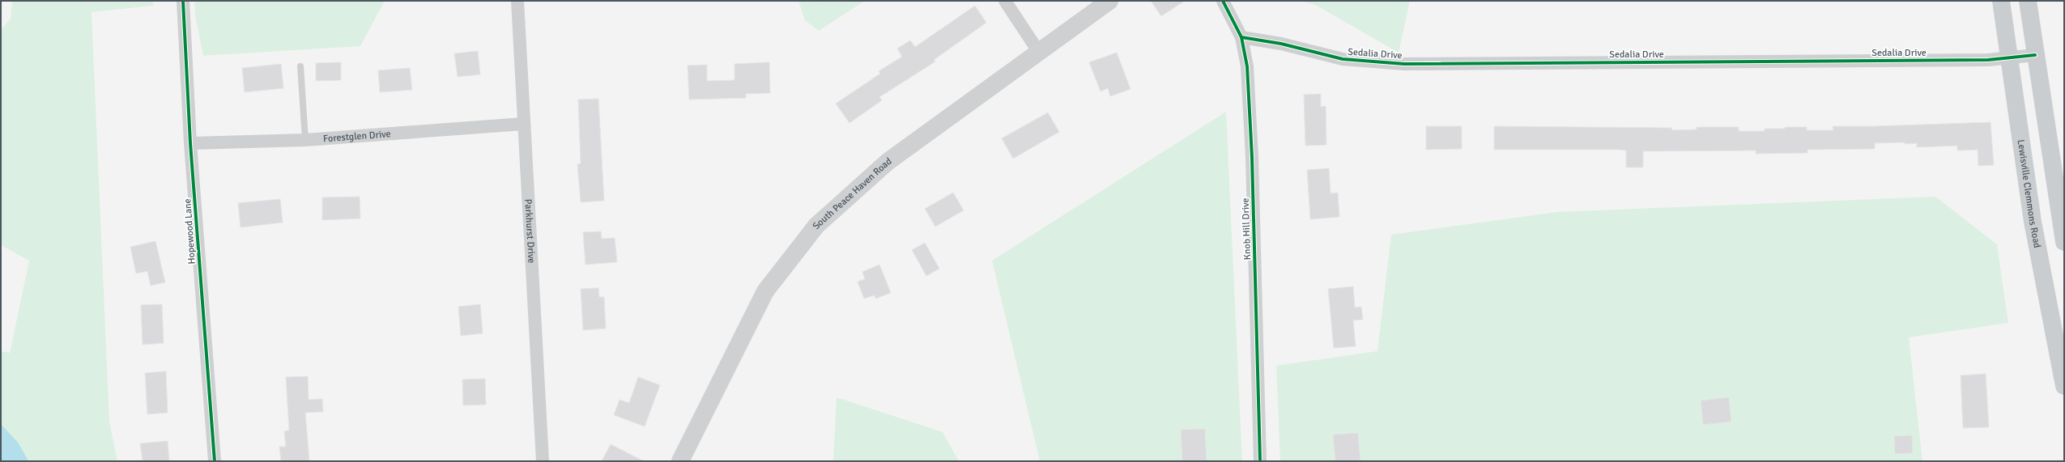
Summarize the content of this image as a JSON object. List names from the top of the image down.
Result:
{
  "streets": {
    "main road": ["South Peace Haven Road", "Lewisville Clemmons Road"],
    "street": [
      "Sedalia Drive",
      "Forestglen Drive",
      "Knob Hill Drive",
      "Hopewood Lane",
      "Parkhurst Drive"
    ]
  },
  "crossings": [
    ["Sedalia Drive", "Lewisville Clemmons Road"],
    ["Sedalia Drive", "Knob Hill Drive"],
    ["Forestglen Drive", "Hopewood Lane"],
    ["Forestglen Drive", "Parkhurst Drive"]
  ]
}
